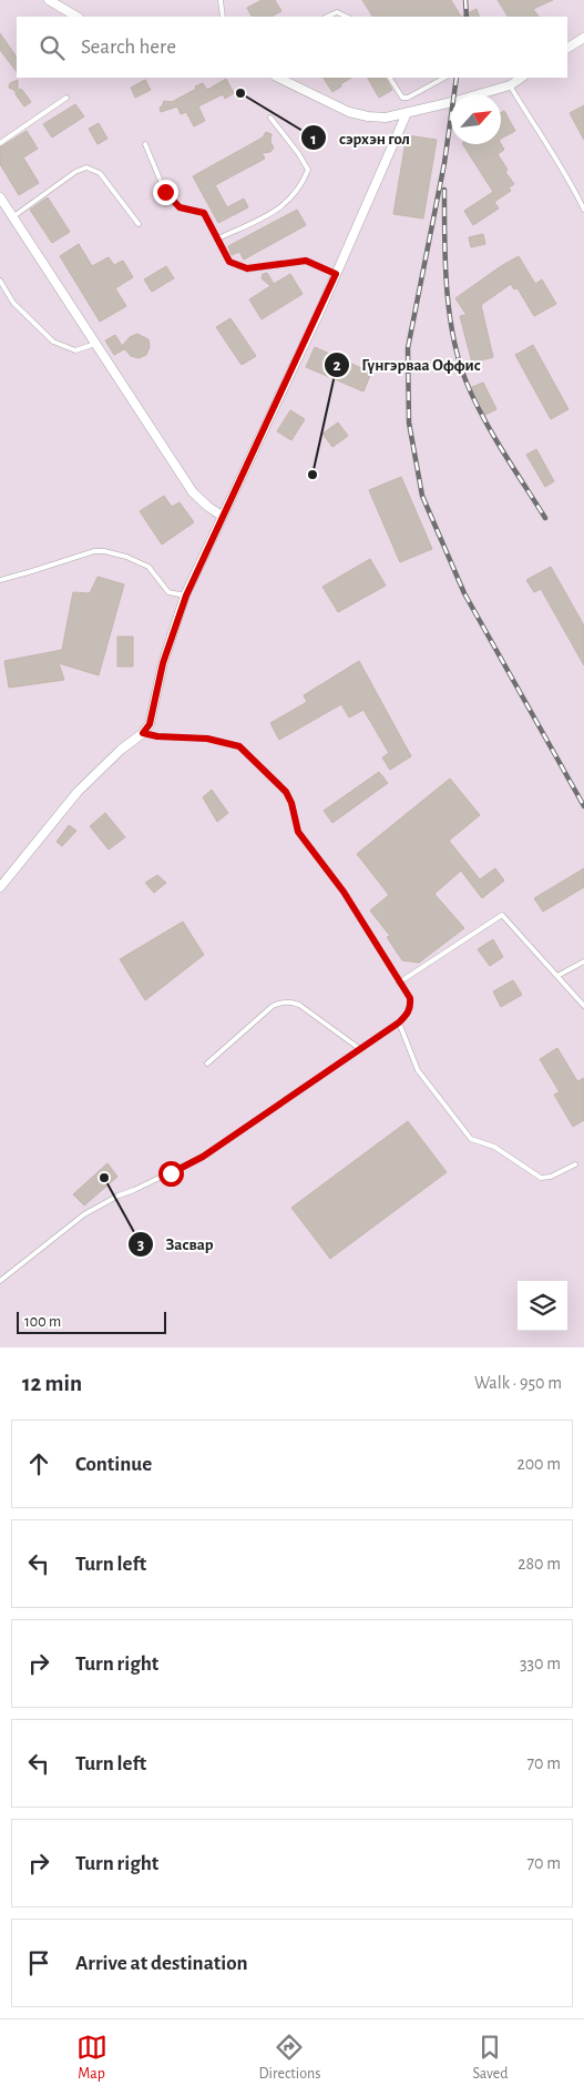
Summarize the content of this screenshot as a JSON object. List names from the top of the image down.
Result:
{
  "places": ["сэрхэн гол", "Гүнгэрваа Оффис", "Засвар"],
  "scale_bar": "100 m",
  "north": "top right",
  "page": {
    "search": "Search here",
    "scale": "100 m",
    "heading": ["12 min", "Walk · 950 m"],
    "list": [
      ["Continue", "200 m"],
      ["Turn left", "280 m"],
      ["Turn right", "330 m"],
      ["Turn left", "70 m"],
      ["Turn right", "70 m"],
      "Arrive at destination"
    ],
    "nav": ["Map", "Directions", "Saved"]
  }
}
